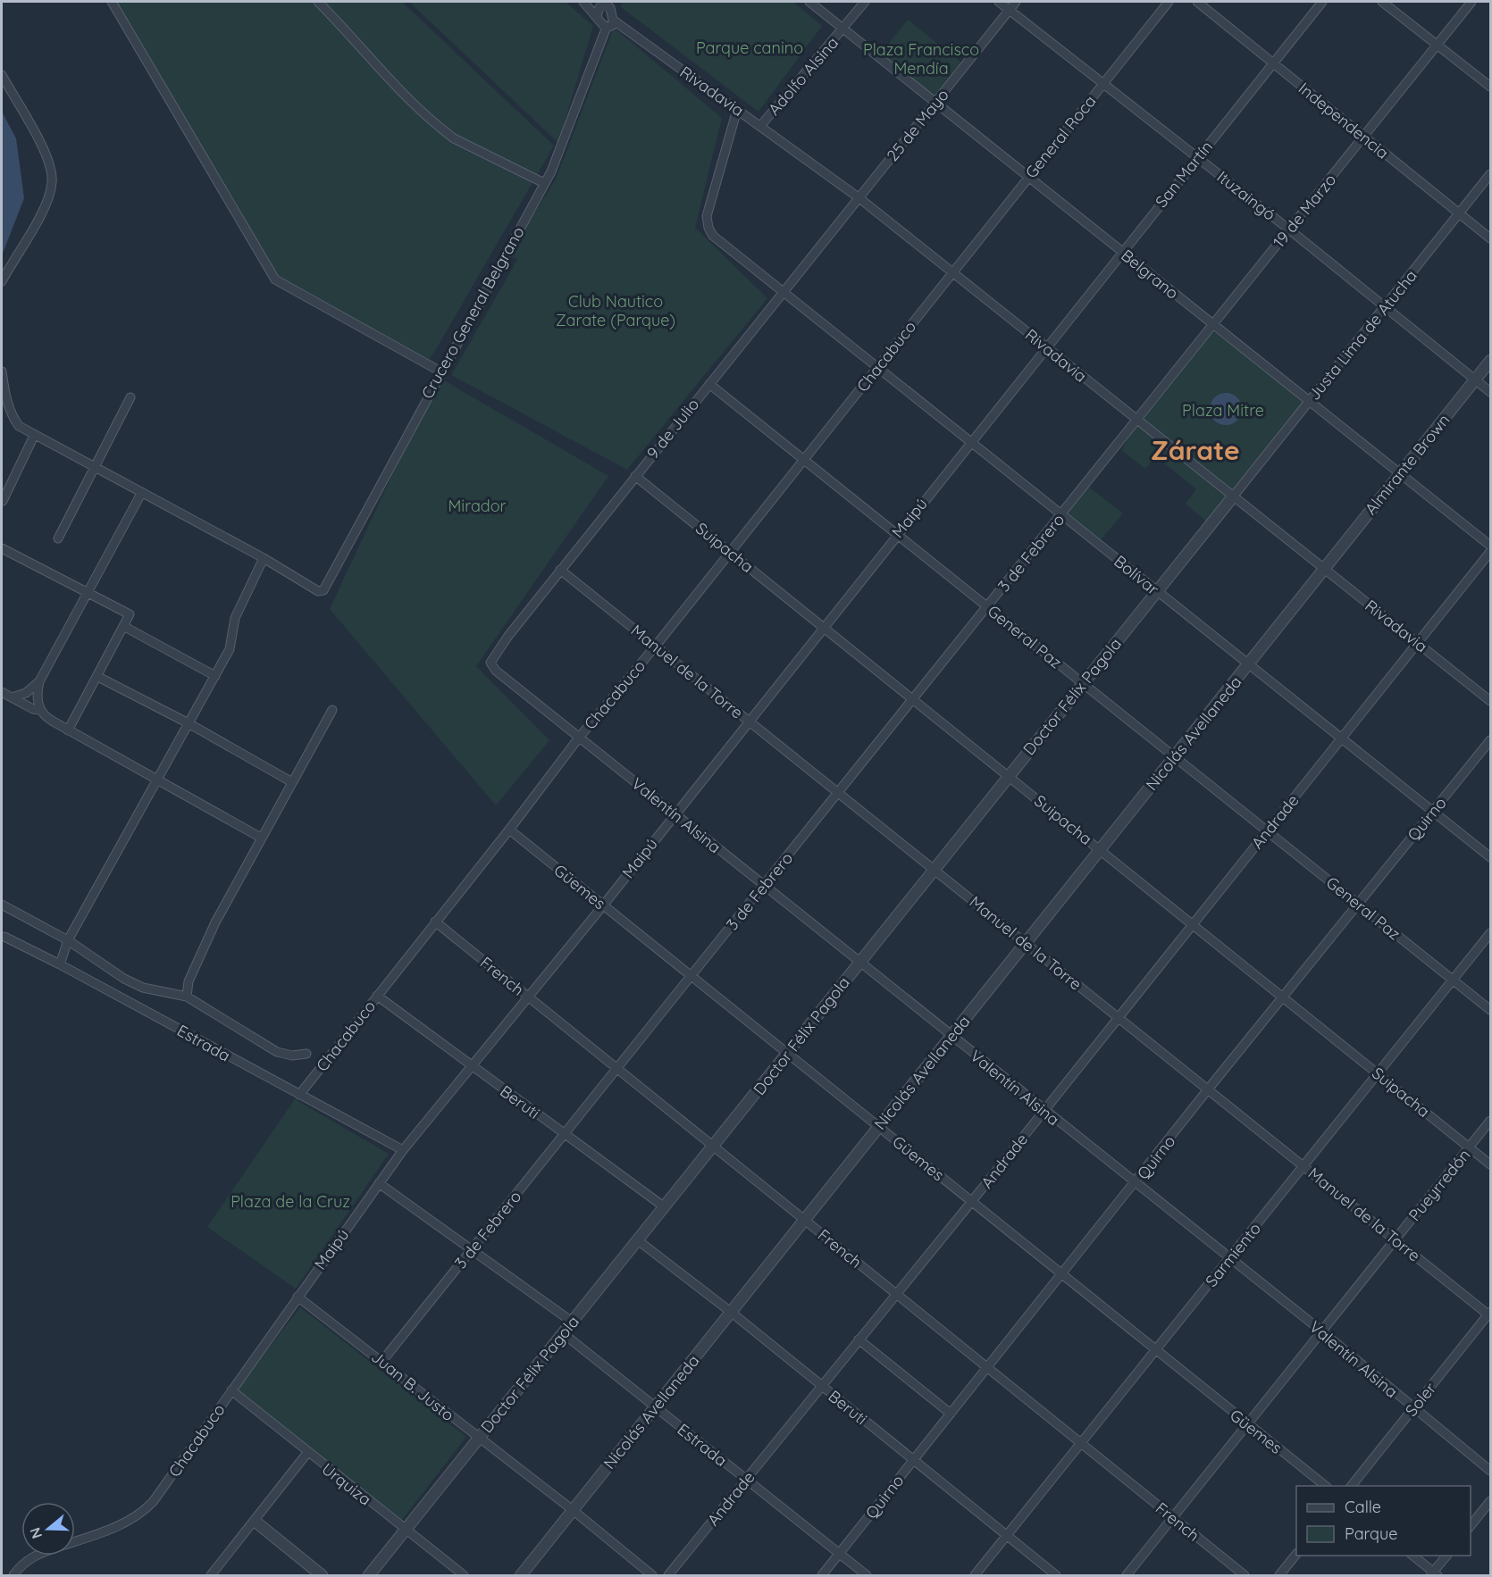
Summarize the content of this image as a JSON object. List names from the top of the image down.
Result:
{
  "streets": {
    "street": [
      "Adolfo Alsina",
      "Rivadavia",
      "Independencia",
      "25 de Mayo",
      "General Roca",
      "San Martín",
      "Ituzaingó",
      "19 de Marzo",
      "Belgrano",
      "Crucero General Belgrano",
      "Justa Lima de Atucha",
      "Chacabuco",
      "9 de Julio",
      "Almirante Brown",
      "Maipú",
      "Suipacha",
      "3 de Febrero",
      "Bolívar",
      "General Paz",
      "Manuel de la Torre",
      "Doctor Félix Pagola",
      "Nicolás Avellaneda",
      "Valentín Alsina",
      "Quirno",
      "Andrade",
      "Güemes",
      "French",
      "Estrada",
      "Beruti",
      "Pueyrredón",
      "Sarmiento",
      "Juan B. Justo",
      "Soler",
      "Urquiza"
    ]
  },
  "crossings": [
    ["Adolfo Alsina", "Rivadavia"],
    ["Adolfo Alsina", "Belgrano"],
    ["Rivadavia", "25 de Mayo"],
    ["Rivadavia", "General Roca"],
    ["Rivadavia", "San Martín"],
    ["Rivadavia", "19 de Marzo"],
    ["Rivadavia", "Justa Lima de Atucha"],
    ["Rivadavia", "Chacabuco"],
    ["Rivadavia", "9 de Julio"],
    ["Rivadavia", "Almirante Brown"],
    ["Rivadavia", "Maipú"],
    ["Rivadavia", "3 de Febrero"],
    ["Rivadavia", "Bolívar"],
    ["Rivadavia", "Doctor Félix Pagola"],
    ["Rivadavia", "Nicolás Avellaneda"],
    ["Rivadavia", "Andrade"],
    ["Independencia", "San Martín"],
    ["Independencia", "19 de Marzo"],
    ["Independencia", "Justa Lima de Atucha"],
    ["25 de Mayo", "Ituzaingó"],
    ["25 de Mayo", "Belgrano"],
    ["25 de Mayo", "9 de Julio"],
    ["General Roca", "Ituzaingó"],
    ["General Roca", "Belgrano"],
    ["General Roca", "Chacabuco"],
    ["San Martín", "Ituzaingó"],
    ["San Martín", "Belgrano"],
    ["San Martín", "Maipú"],
    ["Ituzaingó", "19 de Marzo"],
    ["Ituzaingó", "Justa Lima de Atucha"],
    ["Ituzaingó", "Almirante Brown"],
    ["19 de Marzo", "Belgrano"],
    ["19 de Marzo", "3 de Febrero"],
    ["Belgrano", "Justa Lima de Atucha"],
    ["Belgrano", "Almirante Brown"],
    ["Justa Lima de Atucha", "Doctor Félix Pagola"],
    ["Chacabuco", "Maipú"],
    ["Chacabuco", "Suipacha"],
    ["Chacabuco", "Bolívar"],
    ["Chacabuco", "General Paz"],
    ["Chacabuco", "Manuel de la Torre"],
    ["Chacabuco", "Valentín Alsina"],
    ["Chacabuco", "Güemes"],
    ["Chacabuco", "French"],
    ["Chacabuco", "Estrada"],
    ["Chacabuco", "Beruti"],
    ["Chacabuco", "Juan B. Justo"],
    ["Chacabuco", "Urquiza"],
    ["9 de Julio", "Suipacha"],
    ["9 de Julio", "Bolívar"],
    ["9 de Julio", "General Paz"],
    ["9 de Julio", "Manuel de la Torre"],
    ["9 de Julio", "Valentín Alsina"],
    ["Almirante Brown", "Nicolás Avellaneda"],
    ["Maipú", "Suipacha"],
    ["Maipú", "Bolívar"],
    ["Maipú", "General Paz"],
    ["Maipú", "Manuel de la Torre"],
    ["Maipú", "Valentín Alsina"],
    ["Maipú", "Güemes"],
    ["Maipú", "French"],
    ["Maipú", "Estrada"],
    ["Maipú", "Beruti"],
    ["Maipú", "Juan B. Justo"],
    ["Suipacha", "3 de Febrero"],
    ["Suipacha", "Doctor Félix Pagola"],
    ["Suipacha", "Nicolás Avellaneda"],
    ["Suipacha", "Quirno"],
    ["Suipacha", "Andrade"],
    ["Suipacha", "Pueyrredón"],
    ["Suipacha", "Sarmiento"],
    ["3 de Febrero", "Bolívar"],
    ["3 de Febrero", "General Paz"],
    ["3 de Febrero", "Manuel de la Torre"],
    ["3 de Febrero", "Valentín Alsina"],
    ["3 de Febrero", "Güemes"],
    ["3 de Febrero", "French"],
    ["3 de Febrero", "Beruti"],
    ["3 de Febrero", "Juan B. Justo"],
    ["Bolívar", "Doctor Félix Pagola"],
    ["Bolívar", "Nicolás Avellaneda"],
    ["Bolívar", "Quirno"],
    ["Bolívar", "Andrade"],
    ["General Paz", "Doctor Félix Pagola"],
    ["General Paz", "Nicolás Avellaneda"],
    ["General Paz", "Quirno"],
    ["General Paz", "Andrade"],
    ["General Paz", "Sarmiento"],
    ["Manuel de la Torre", "Doctor Félix Pagola"],
    ["Manuel de la Torre", "Nicolás Avellaneda"],
    ["Manuel de la Torre", "Quirno"],
    ["Manuel de la Torre", "Andrade"],
    ["Manuel de la Torre", "Pueyrredón"],
    ["Manuel de la Torre", "Sarmiento"],
    ["Manuel de la Torre", "Soler"],
    ["Doctor Félix Pagola", "Valentín Alsina"],
    ["Doctor Félix Pagola", "Güemes"],
    ["Doctor Félix Pagola", "French"],
    ["Doctor Félix Pagola", "Estrada"],
    ["Doctor Félix Pagola", "Beruti"],
    ["Doctor Félix Pagola", "Juan B. Justo"],
    ["Doctor Félix Pagola", "Urquiza"],
    ["Nicolás Avellaneda", "Valentín Alsina"],
    ["Nicolás Avellaneda", "Güemes"],
    ["Nicolás Avellaneda", "French"],
    ["Nicolás Avellaneda", "Estrada"],
    ["Nicolás Avellaneda", "Beruti"],
    ["Nicolás Avellaneda", "Juan B. Justo"],
    ["Valentín Alsina", "Quirno"],
    ["Valentín Alsina", "Andrade"],
    ["Valentín Alsina", "Pueyrredón"],
    ["Valentín Alsina", "Sarmiento"],
    ["Valentín Alsina", "Soler"],
    ["Quirno", "Güemes"],
    ["Quirno", "French"],
    ["Quirno", "Estrada"],
    ["Quirno", "Beruti"],
    ["Andrade", "Güemes"],
    ["Andrade", "French"],
    ["Andrade", "Estrada"],
    ["Andrade", "Beruti"],
    ["Güemes", "Pueyrredón"],
    ["Güemes", "Sarmiento"],
    ["French", "Pueyrredón"],
    ["French", "Sarmiento"],
    ["Beruti", "Sarmiento"]
  ],
  "districts": ["Zárate"],
  "parks": [
    "Parque canino",
    "Plaza Francisco Mendía",
    "Club Nautico Zarate (Parque)",
    "Plaza Mitre",
    "Mirador",
    "Plaza de la Cruz"
  ],
  "legend": ["Calle", "Parque"],
  "north": "left"
}
